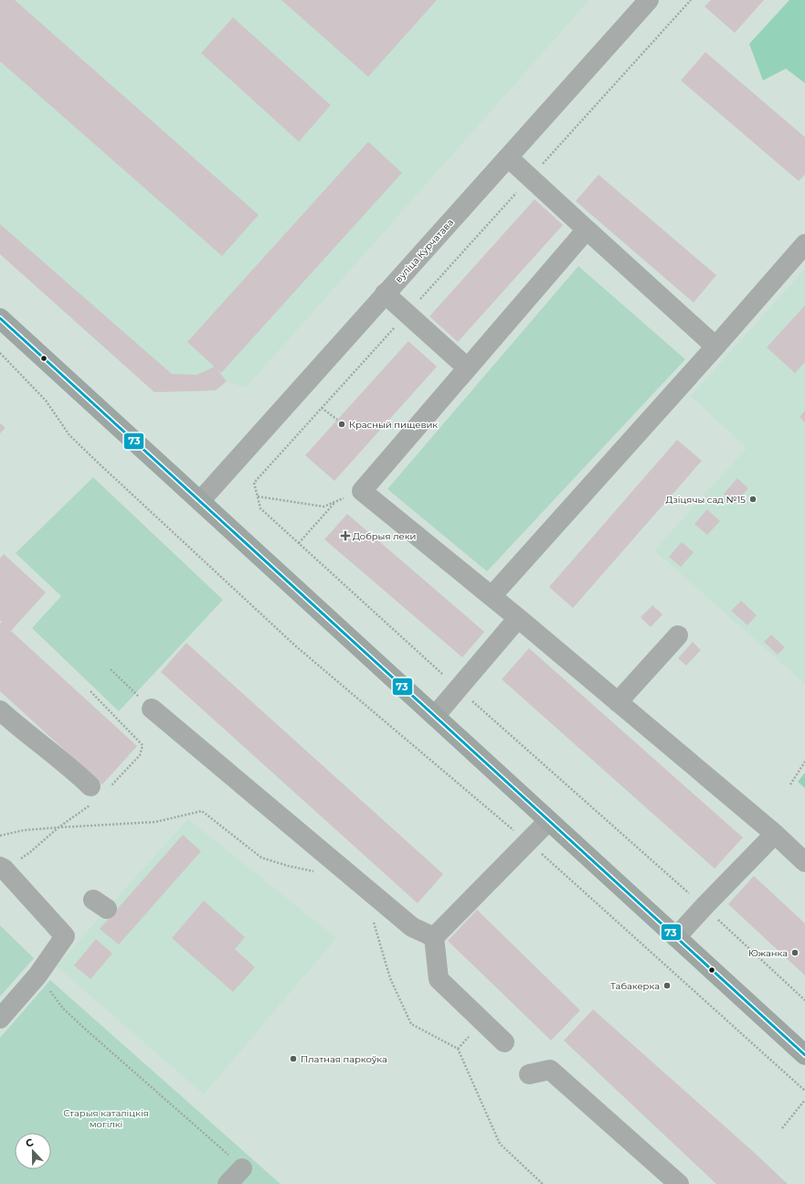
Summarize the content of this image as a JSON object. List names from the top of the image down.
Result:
{
  "streets": {
    "street": ["вуліца Курчатава"]
  },
  "parks": ["Старыя каталіцкія могілкі"],
  "places": {
    "other": [
      "Красный пищевик",
      "Дзіцячы сад №15",
      "Южанка",
      "Табакерка",
      "Платная паркоўка"
    ],
    "health": ["Добрыя леки"]
  },
  "lines": ["transit line 73"],
  "north": "top"
}
